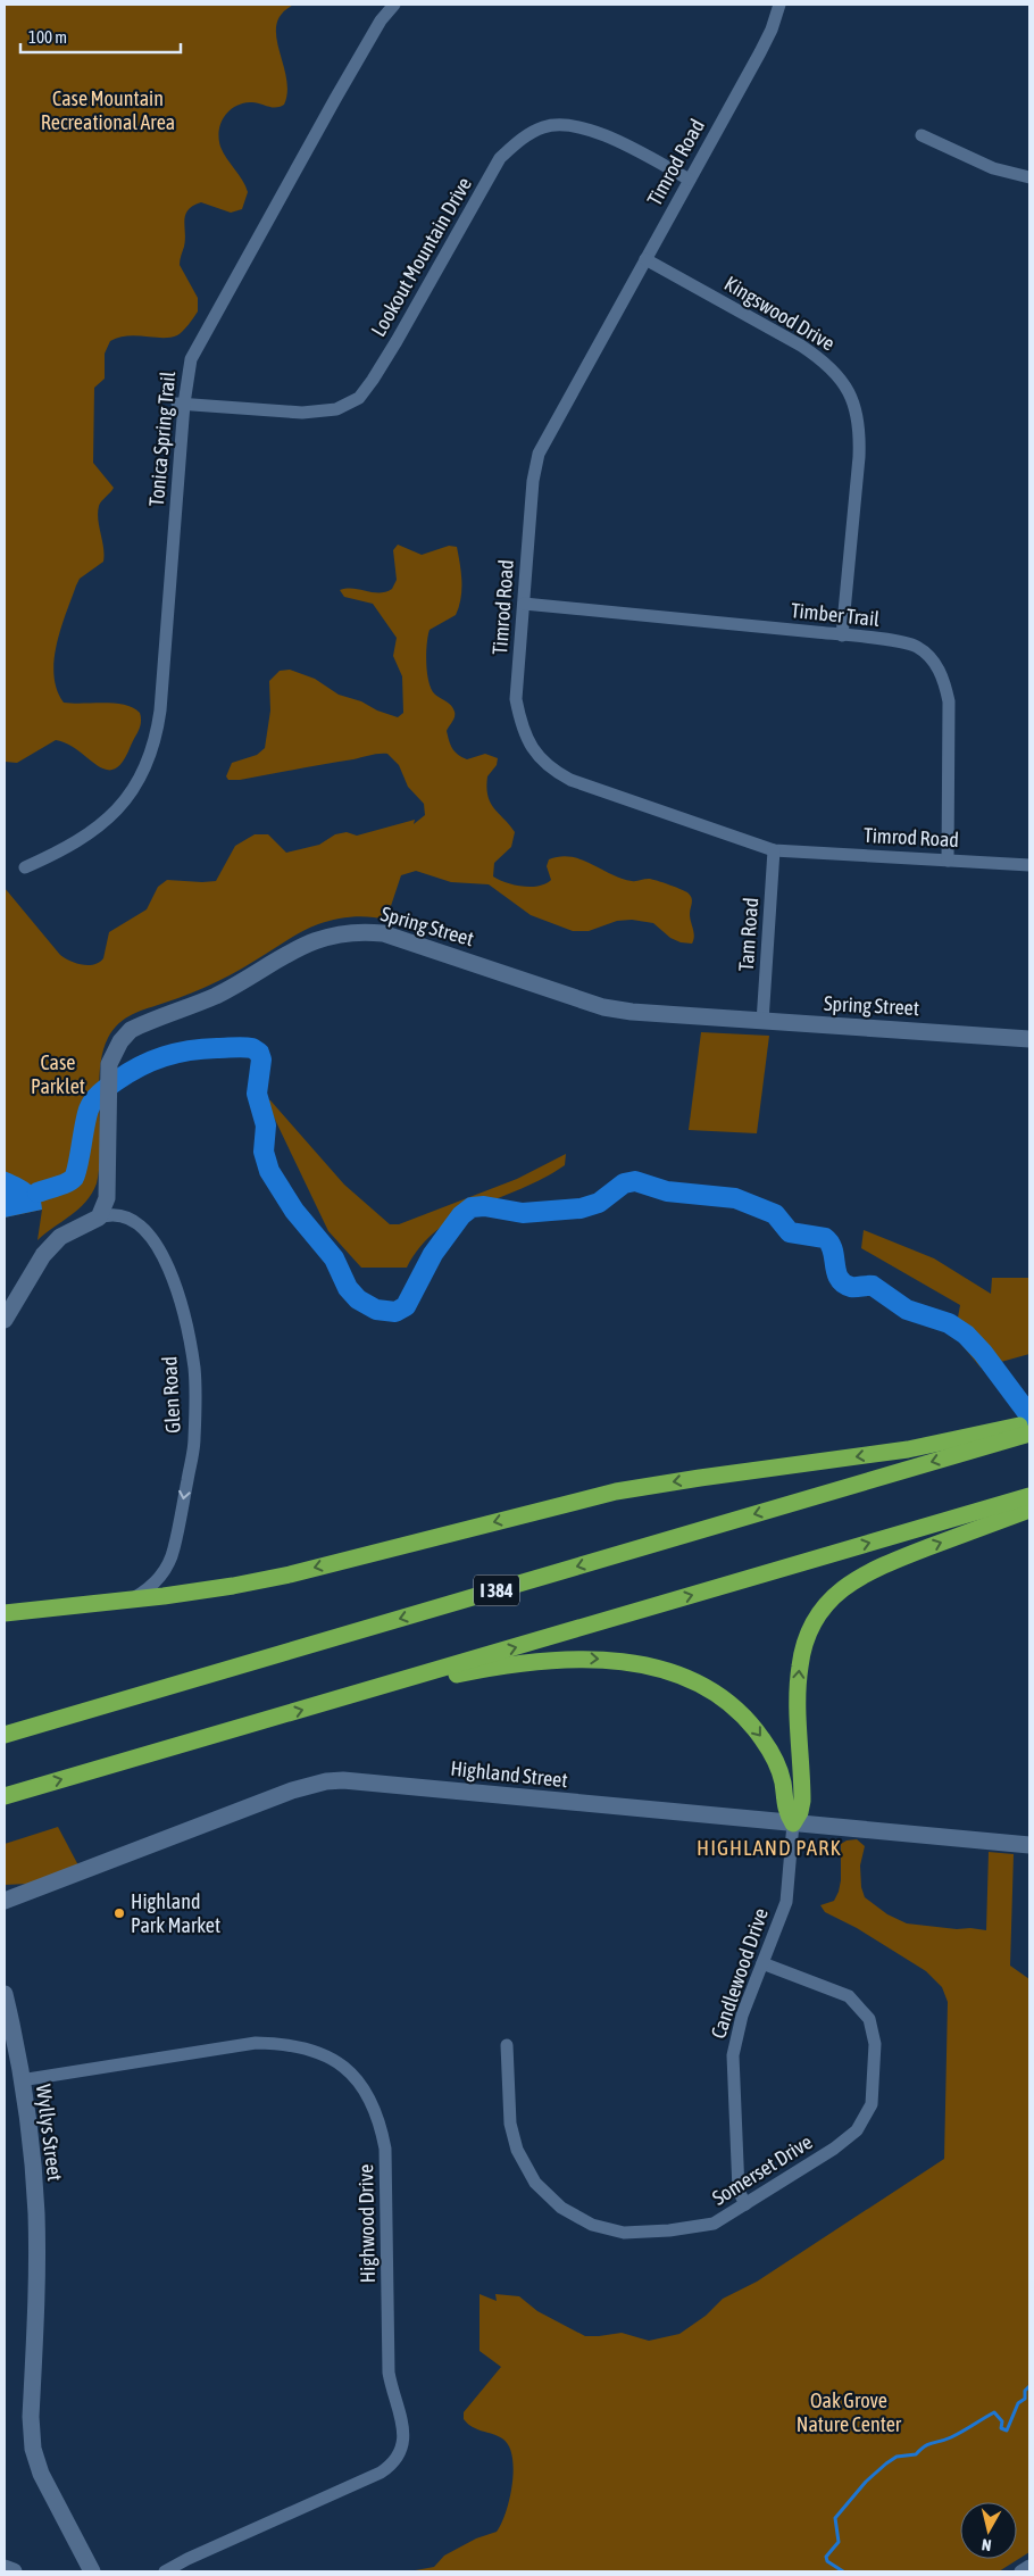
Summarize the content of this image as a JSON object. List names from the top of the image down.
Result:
{
  "streets": {
    "highway": ["I 384"],
    "street": [
      "Timrod Road",
      "Lookout Mountain Drive",
      "Kingswood Drive",
      "Tonica Spring Trail",
      "Timber Trail",
      "Spring Street",
      "Tam Road",
      "Glen Road",
      "Highland Street",
      "Candlewood Drive",
      "Wyllys Street",
      "Somerset Drive",
      "Highwood Drive"
    ]
  },
  "crossings": [
    ["Timrod Road", "Lookout Mountain Drive"],
    ["Timrod Road", "Kingswood Drive"],
    ["Timrod Road", "Timber Trail"],
    ["Timrod Road", "Tam Road"],
    ["Lookout Mountain Drive", "Tonica Spring Trail"],
    ["Kingswood Drive", "Timber Trail"],
    ["Spring Street", "Tam Road"],
    ["Spring Street", "Glen Road"],
    ["Highland Street", "Candlewood Drive"],
    ["Candlewood Drive", "Somerset Drive"],
    ["Wyllys Street", "Highwood Drive"]
  ],
  "one_way": ["Glen Road"],
  "districts": ["HIGHLAND PARK"],
  "parks": ["Case Mountain Recreational Area", "Case Parklet", "Oak Grove Nature Center"],
  "places": ["Highland Park Market"],
  "scale_bar": "100 m",
  "north": "bottom"
}
